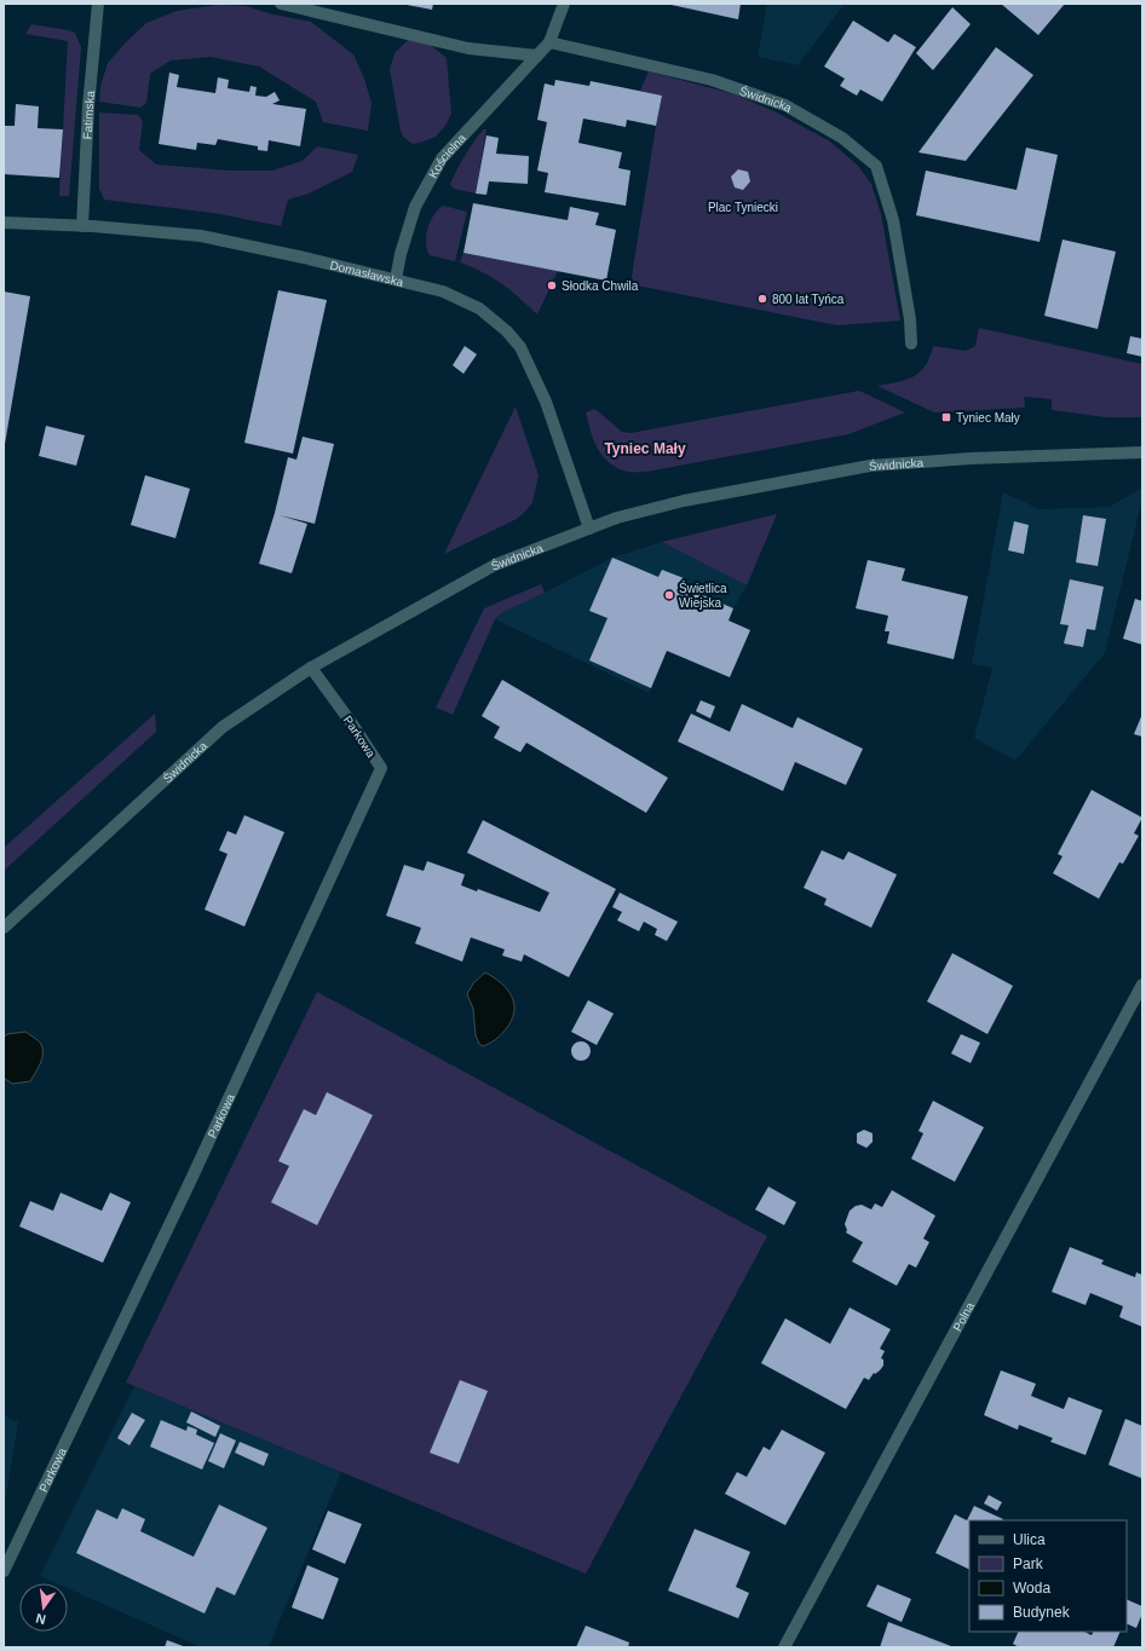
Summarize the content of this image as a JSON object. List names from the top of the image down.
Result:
{
  "streets": {
    "street": [
      "Świdnicka",
      "Fatimska",
      "Kościelna",
      "Domasławska",
      "Parkowa",
      "Polna"
    ]
  },
  "crossings": [
    ["Świdnicka", "Kościelna"],
    ["Świdnicka", "Domasławska"],
    ["Świdnicka", "Parkowa"],
    ["Fatimska", "Domasławska"],
    ["Kościelna", "Domasławska"]
  ],
  "districts": ["Tyniec Mały"],
  "parks": ["Plac Tyniecki"],
  "places": {
    "other": ["Słodka Chwila", "800 lat Tyńca", "Świetlica Wiejska"],
    "transit": ["Tyniec Mały"]
  },
  "legend": [
    "Ulica",
    "Park",
    "Woda",
    "Budynek"
  ],
  "north": "bottom"
}
